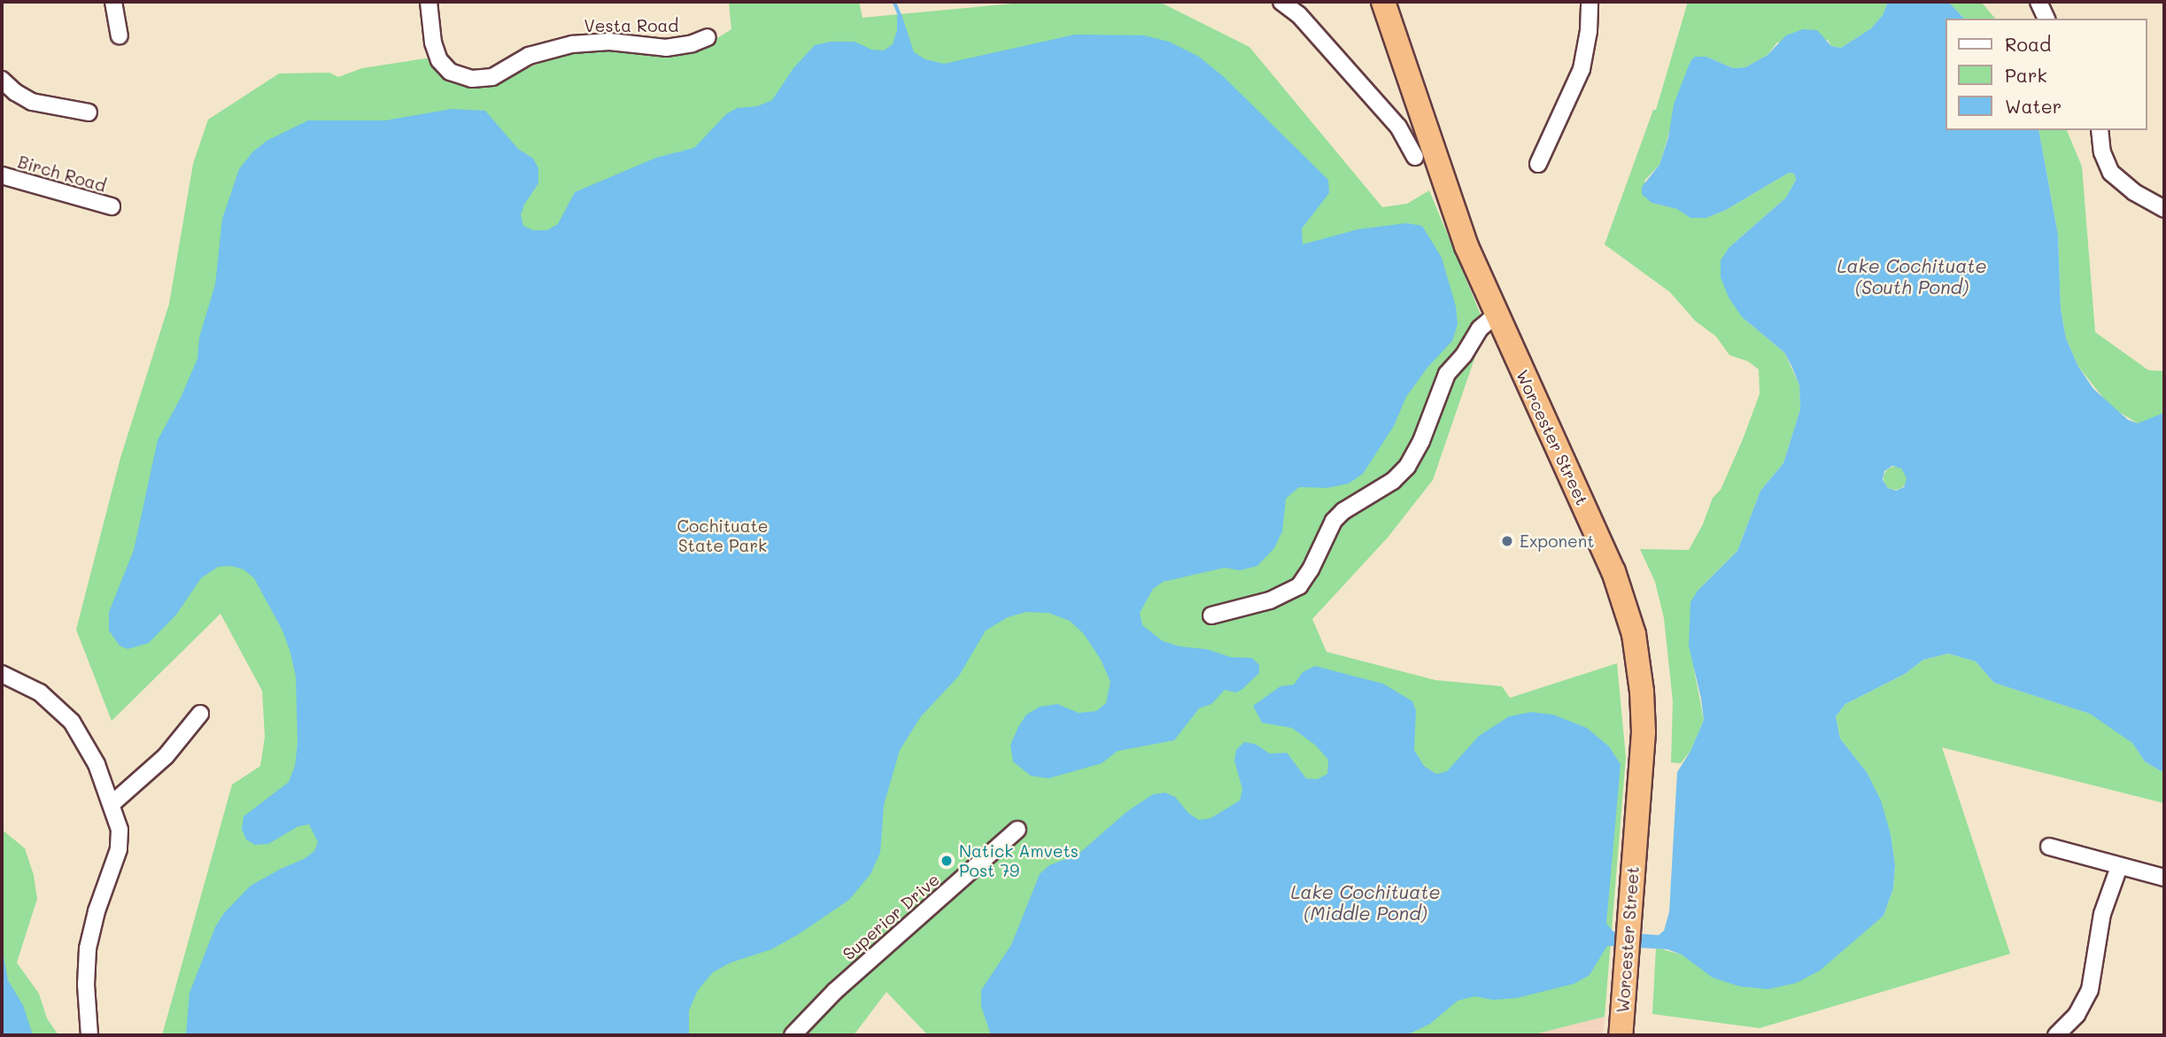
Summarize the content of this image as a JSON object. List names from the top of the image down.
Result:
{
  "streets": {
    "highway": ["Worcester Street"],
    "street": ["Vesta Road", "Birch Road", "Superior Drive"]
  },
  "water": ["Lake Cochituate (South Pond)", "Lake Cochituate (Middle Pond)"],
  "parks": ["Cochituate State Park"],
  "places": ["Exponent", "Natick Amvets Post 79"],
  "legend": ["Road", "Park", "Water"]
}
